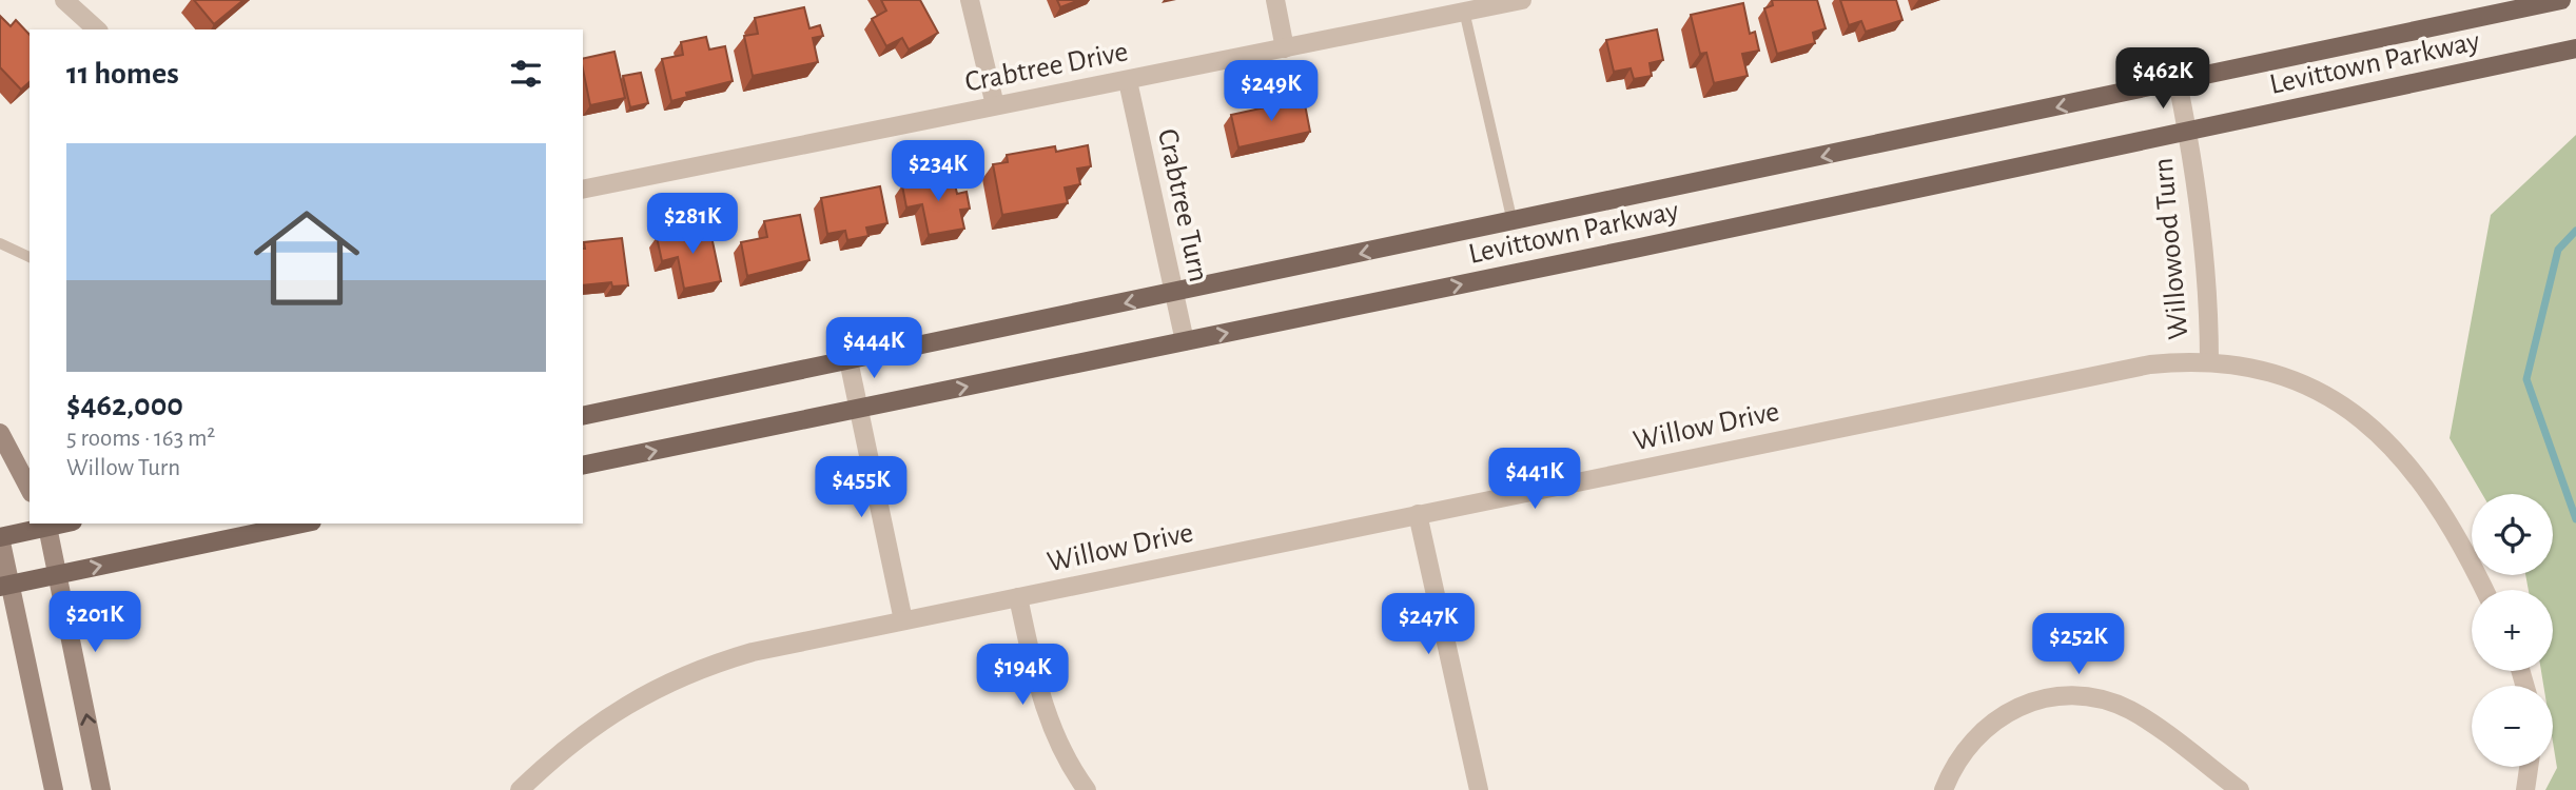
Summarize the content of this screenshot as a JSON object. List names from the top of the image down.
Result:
{
  "streets": {
    "main road": ["Levittown Parkway"],
    "street": [
      "Crabtree Drive",
      "Crabtree Turn",
      "Willowood Turn",
      "Willow Drive"
    ]
  },
  "crossings": [
    ["Levittown Parkway", "Crabtree Turn"],
    ["Levittown Parkway", "Willowood Turn"],
    ["Crabtree Drive", "Crabtree Turn"],
    ["Willowood Turn", "Willow Drive"]
  ],
  "page": {
    "heading": "11 homes",
    "price": [
      "$462K",
      "$249K",
      "$234K",
      "$281K",
      "$444K",
      "$441K",
      "$455K",
      "$201K",
      "$247K",
      "$252K",
      "$194K"
    ],
    "list": [
      {
        "name": "$462,000",
        "note": "5 rooms · 163 m² · Willow Turn"
      }
    ],
    "map_buttons": ["+", "−"]
  }
}
